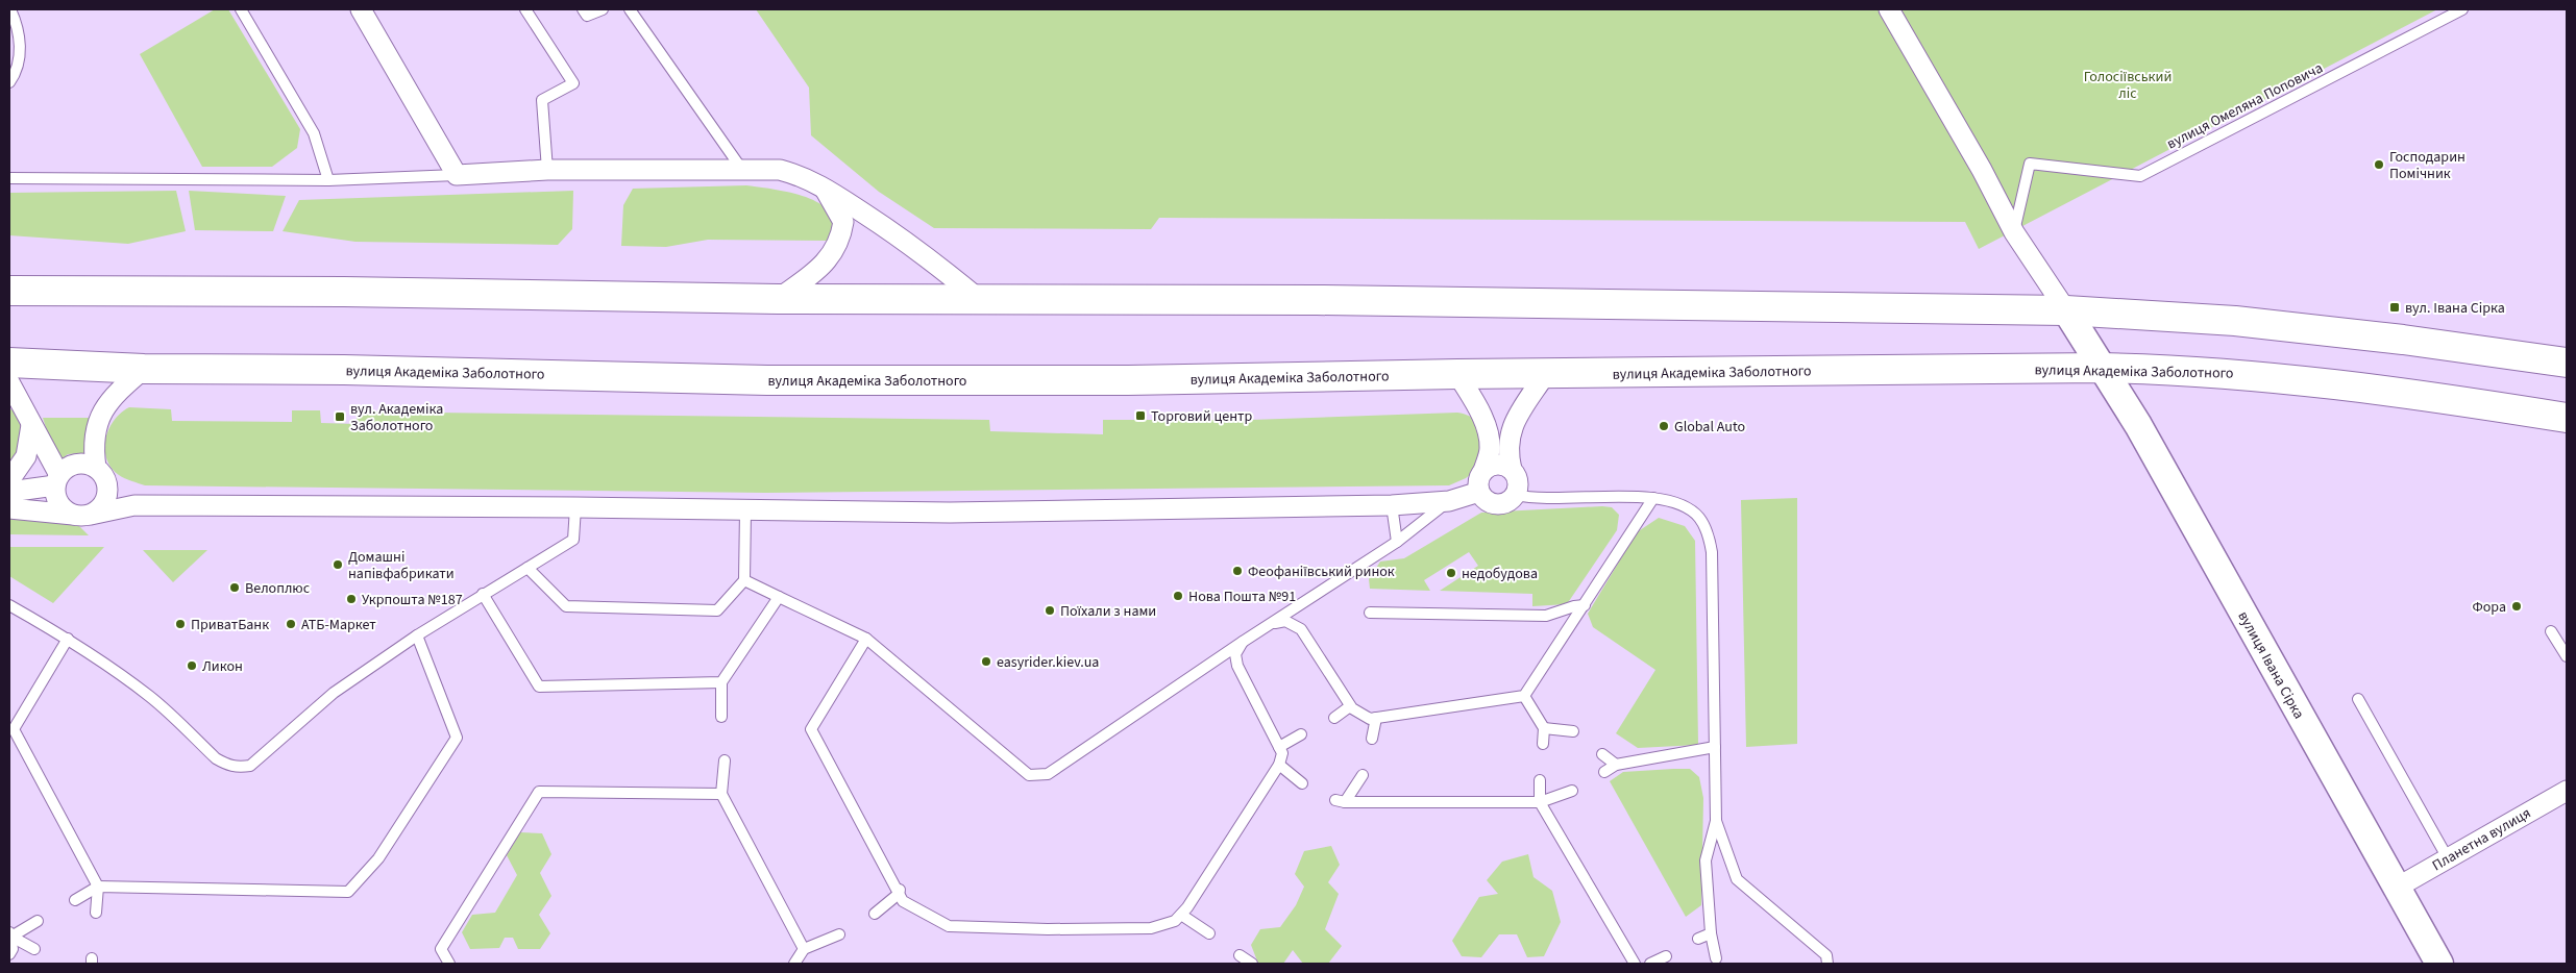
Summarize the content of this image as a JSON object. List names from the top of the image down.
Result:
{
  "streets": {
    "highway": ["вулиця Академіка Заболотного"],
    "street": ["вулиця Івана Сірка", "Планетна вулиця"],
    "lane": ["вулиця Омеляна Поповича"]
  },
  "crossings": [
    ["вулиця Академіка Заболотного", "вулиця Івана Сірка"],
    ["вулиця Івана Сірка", "Планетна вулиця"]
  ],
  "parks": ["Голосіївський ліс"],
  "places": {
    "other": [
      "Господарин Помічник",
      "Global Auto",
      "Домашні напівфабрикати",
      "Феофаніївський ринок",
      "недобудова",
      "Велоплюс",
      "Нова Пошта №91",
      "Укрпошта №187",
      "Фора",
      "Поїхали з нами",
      "ПриватБанк",
      "АТБ-Маркет",
      "easyrider.kiev.ua",
      "Ликон"
    ],
    "transit": ["вул. Івана Сірка", "Торговий центр", "вул. Академіка Заболотного"]
  }
}
